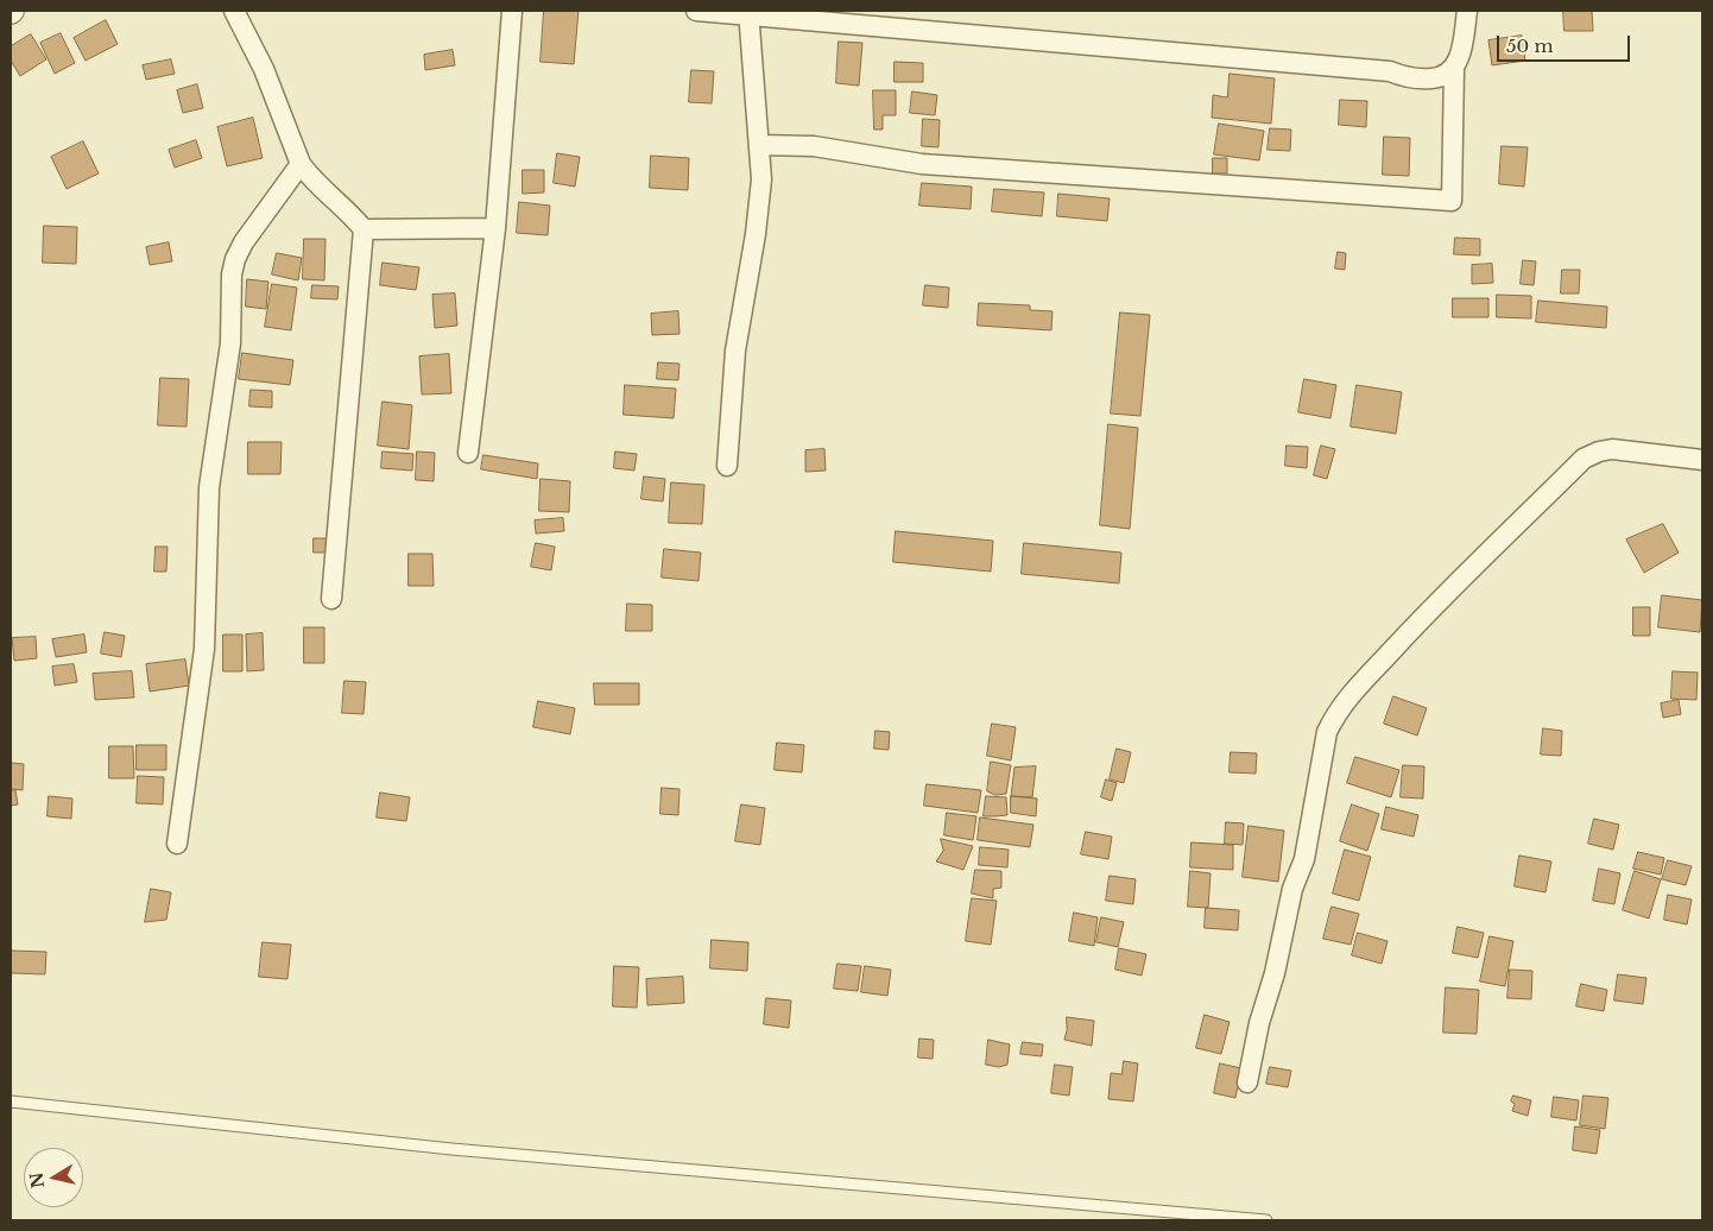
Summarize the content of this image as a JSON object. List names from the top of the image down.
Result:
{
  "scale_bar": "50 m",
  "north": "left"
}
